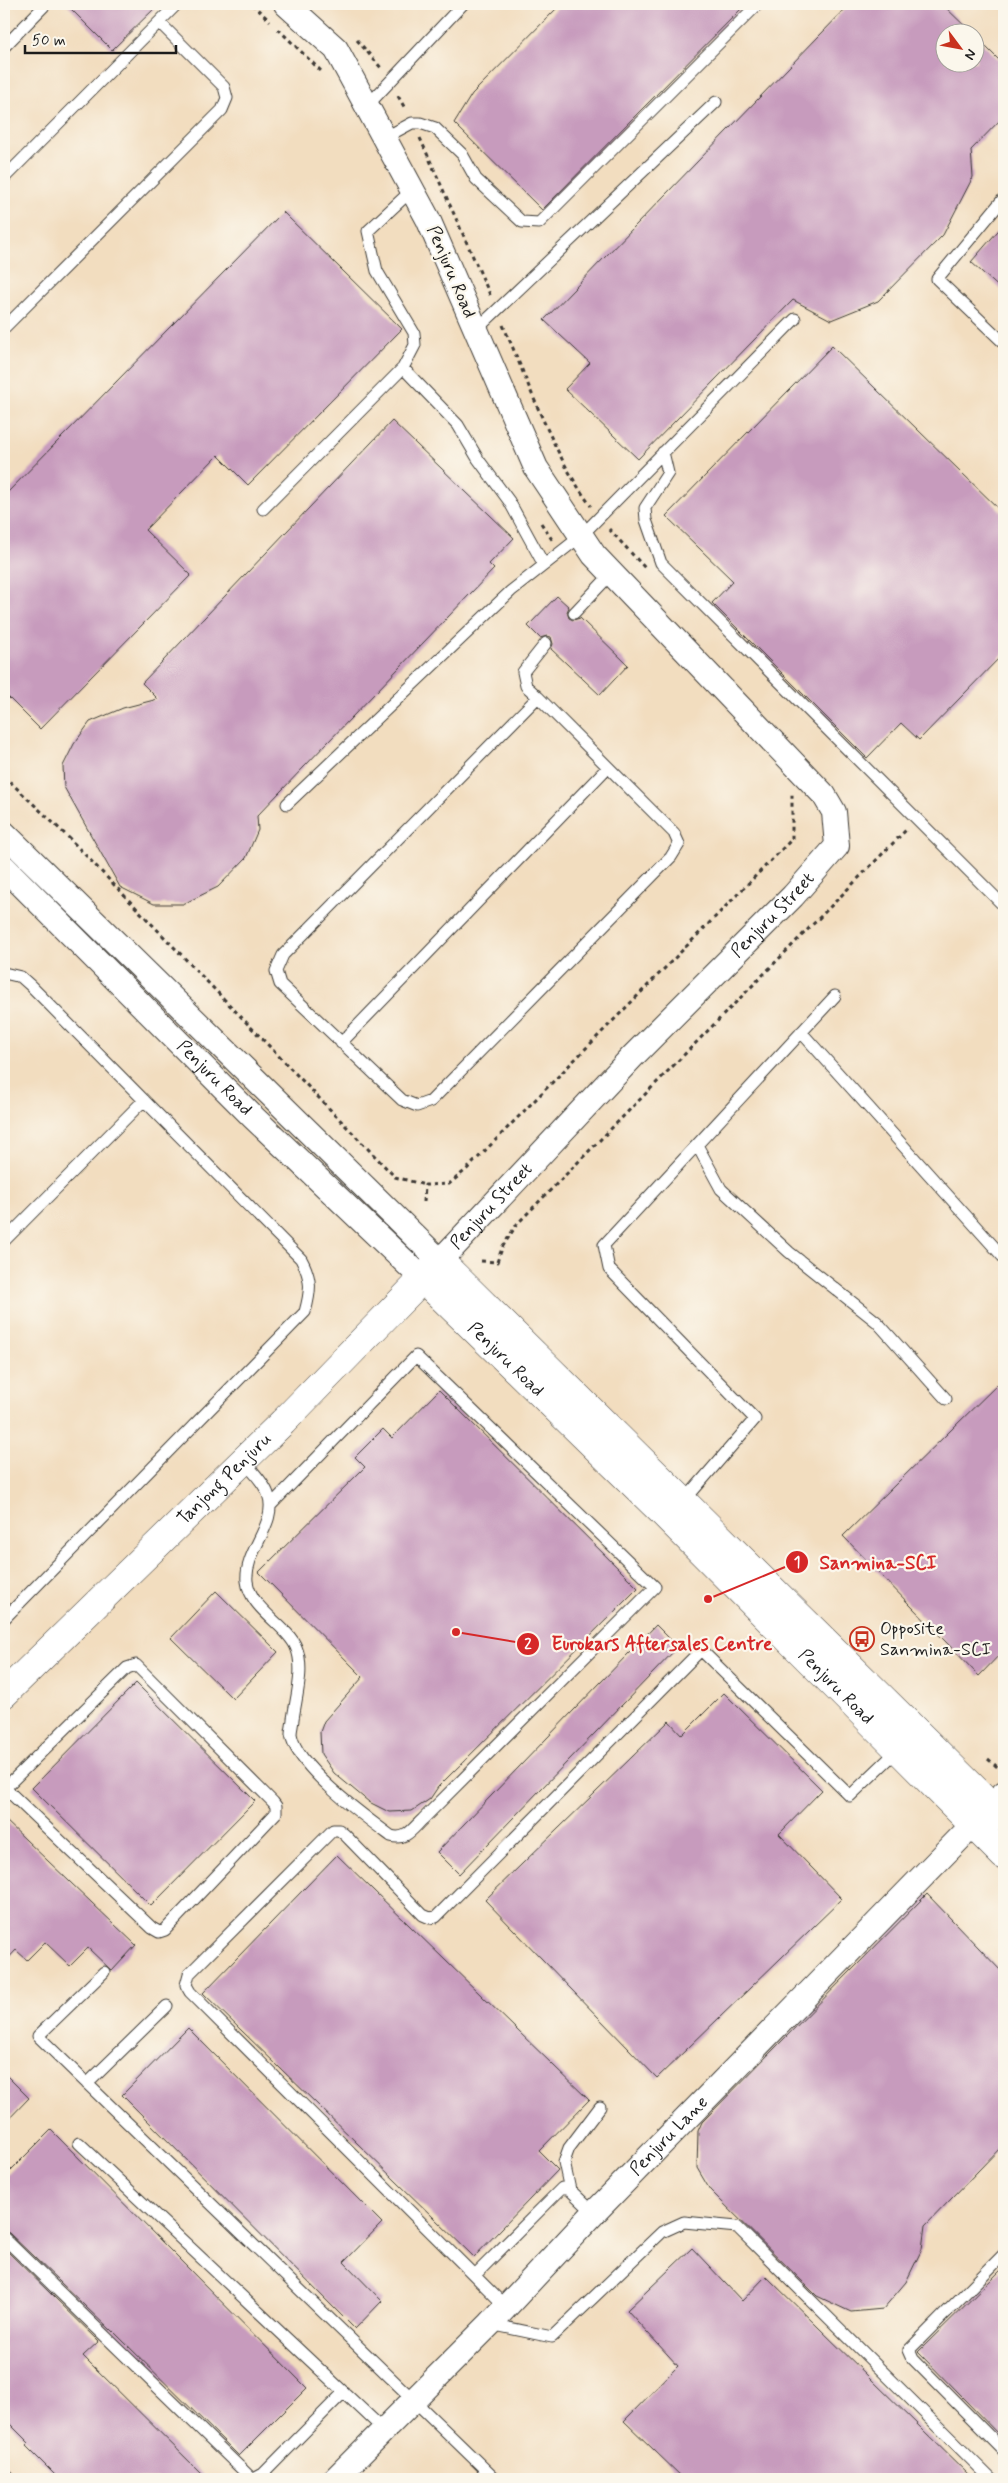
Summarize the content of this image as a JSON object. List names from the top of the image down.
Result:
{
  "streets": {
    "main road": ["Penjuru Road", "Tanjong Penjuru"],
    "street": ["Penjuru Street", "Penjuru Lane"]
  },
  "crossings": [
    ["Penjuru Road", "Penjuru Street"],
    ["Penjuru Road", "Tanjong Penjuru"],
    ["Penjuru Road", "Penjuru Lane"],
    ["Penjuru Street", "Tanjong Penjuru"]
  ],
  "places": {
    "other": ["Sanmina-SCI", "Eurokars Aftersales Centre"],
    "bus stop": ["Opposite Sanmina-SCI"]
  },
  "scale_bar": "50 m",
  "north": "bottom right"
}
